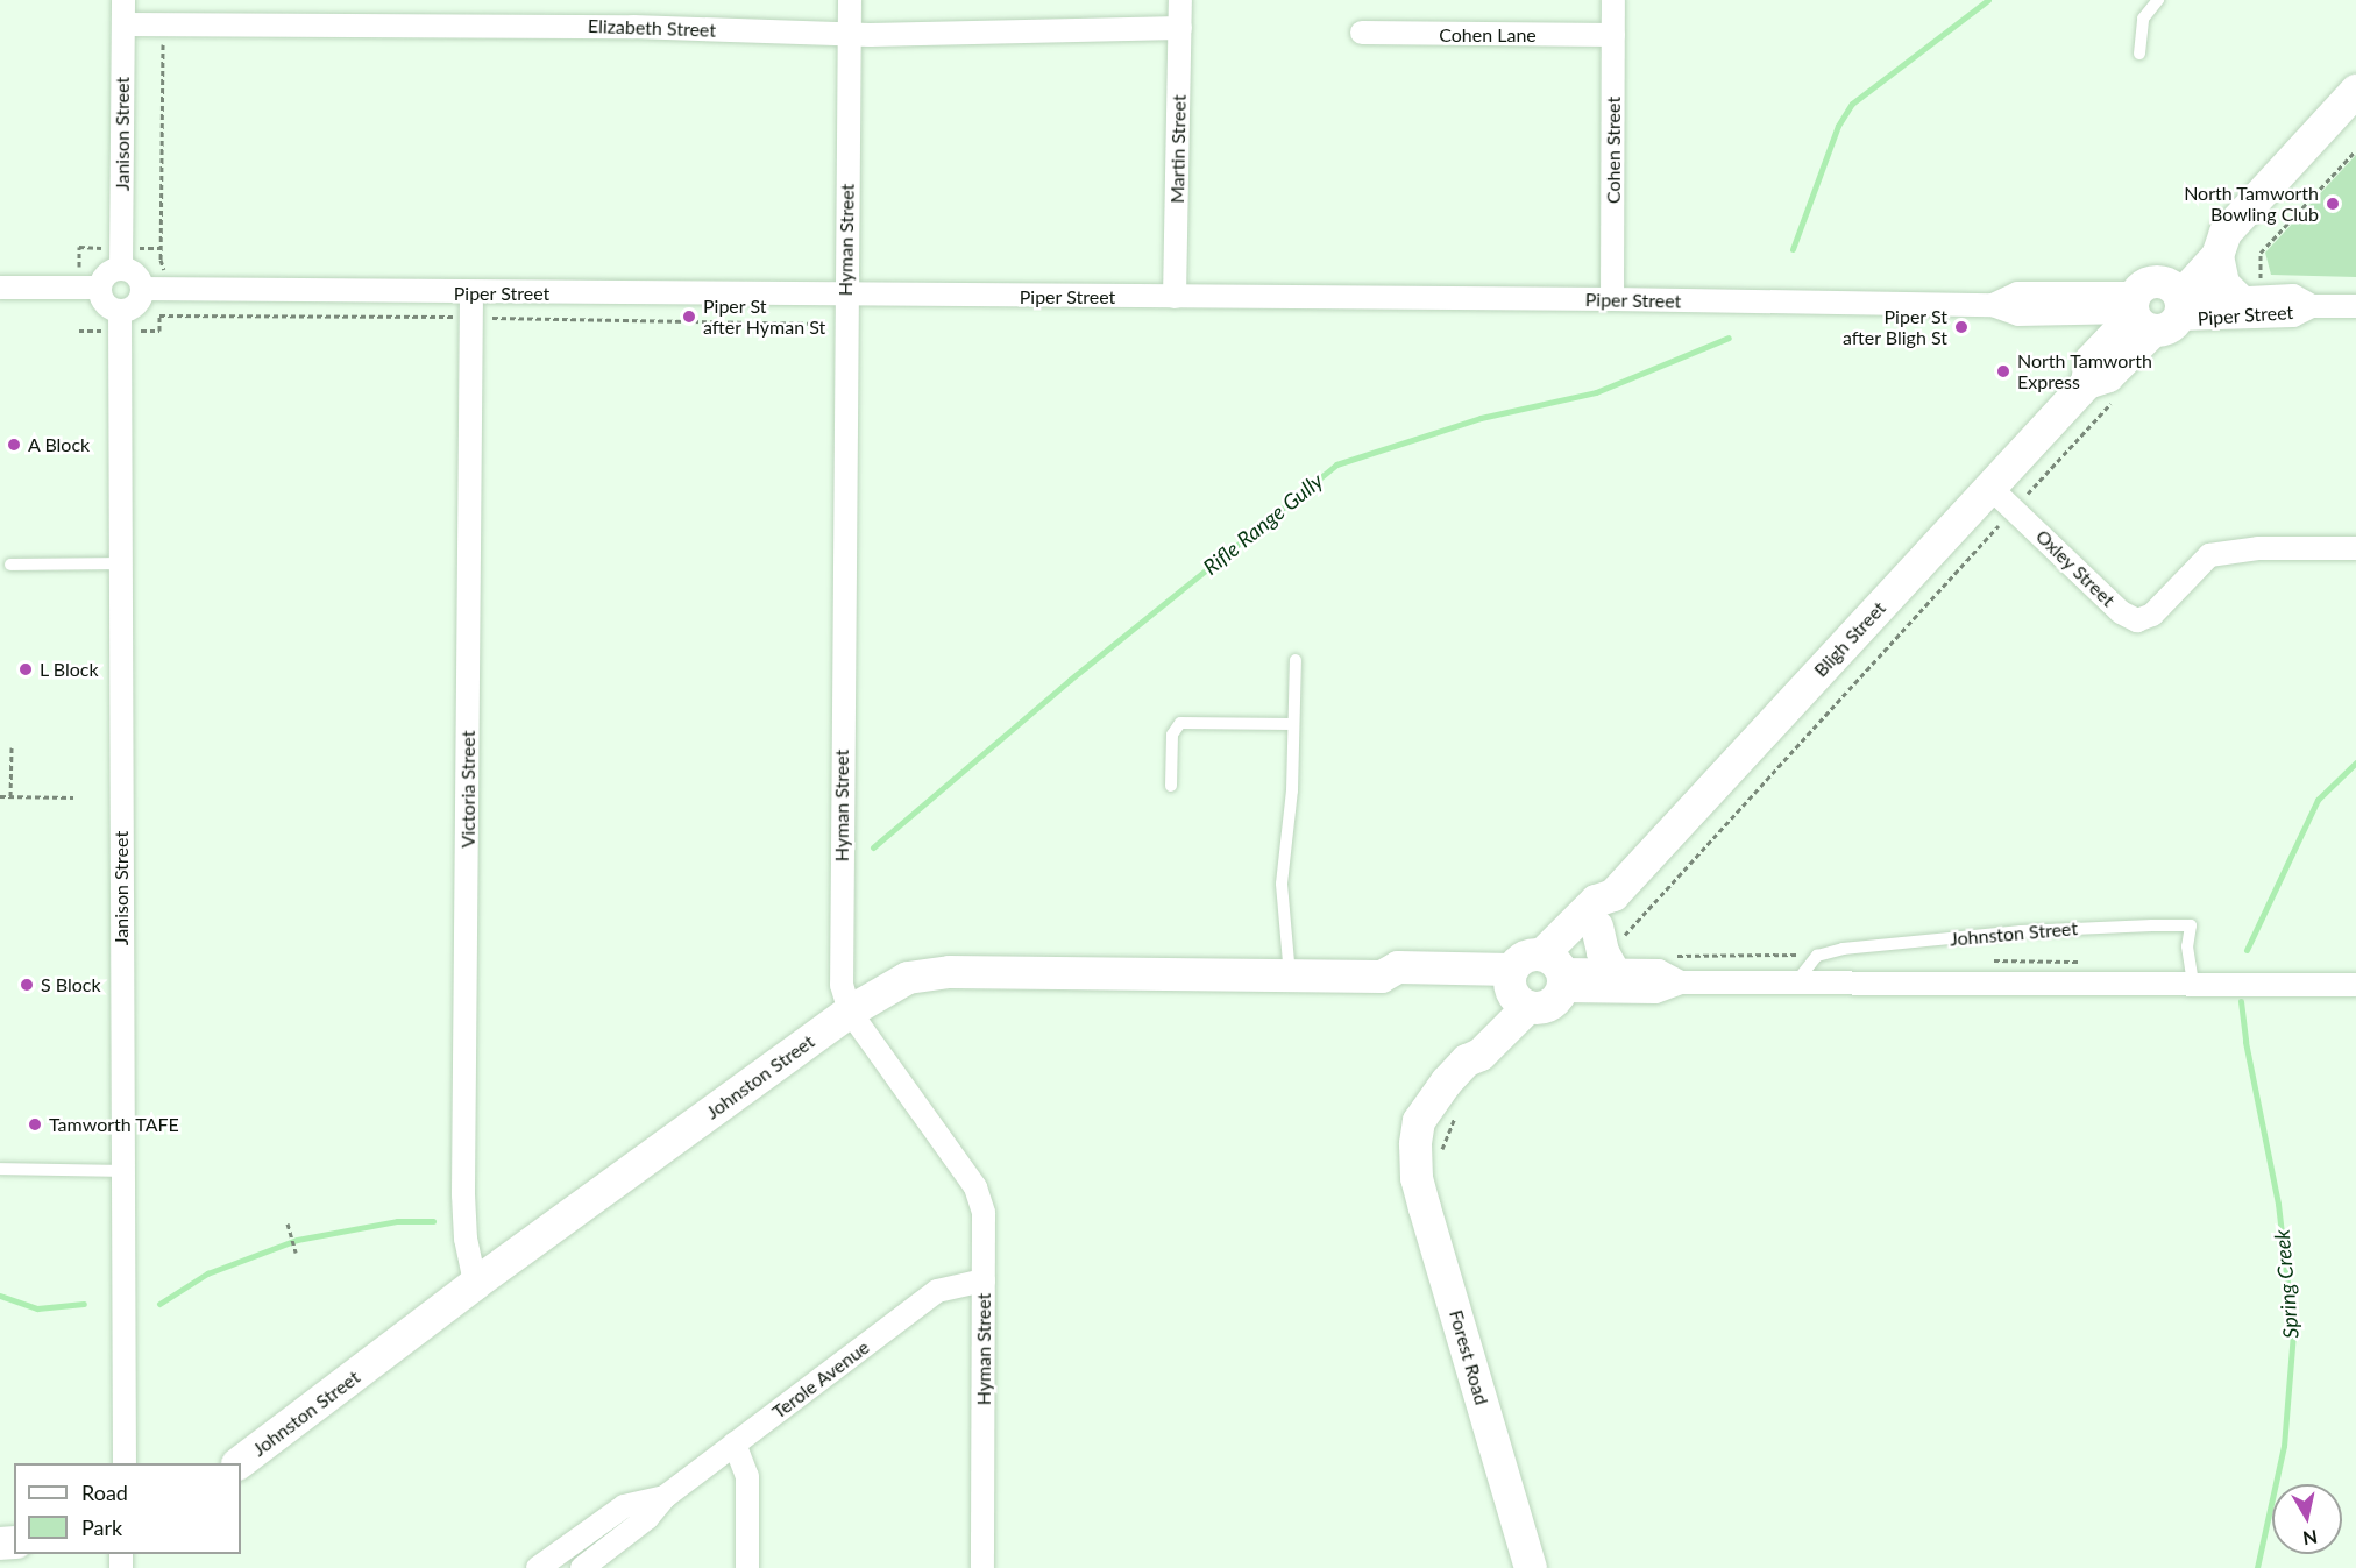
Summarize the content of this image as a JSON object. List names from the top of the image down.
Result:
{
  "streets": {
    "street": [
      "Elizabeth Street",
      "Cohen Lane",
      "Janison Street",
      "Martin Street",
      "Cohen Street",
      "Hyman Street",
      "Piper Street",
      "Oxley Street",
      "Bligh Street",
      "Victoria Street",
      "Johnston Street",
      "Forest Road",
      "Terole Avenue"
    ]
  },
  "crossings": [
    ["Elizabeth Street", "Janison Street"],
    ["Elizabeth Street", "Martin Street"],
    ["Elizabeth Street", "Hyman Street"],
    ["Cohen Lane", "Cohen Street"],
    ["Janison Street", "Piper Street"],
    ["Martin Street", "Piper Street"],
    ["Cohen Street", "Piper Street"],
    ["Hyman Street", "Piper Street"],
    ["Hyman Street", "Johnston Street"],
    ["Hyman Street", "Terole Avenue"],
    ["Piper Street", "Bligh Street"],
    ["Piper Street", "Victoria Street"],
    ["Oxley Street", "Bligh Street"],
    ["Victoria Street", "Johnston Street"]
  ],
  "water": ["Rifle Range Gully", "Spring Creek"],
  "places": [
    "North Tamworth Bowling Club",
    "Piper St after Hyman St",
    "Piper St after Bligh St",
    "North Tamworth Express",
    "A Block",
    "L Block",
    "S Block",
    "Tamworth TAFE"
  ],
  "legend": ["Road", "Park"],
  "north": "bottom"
}
